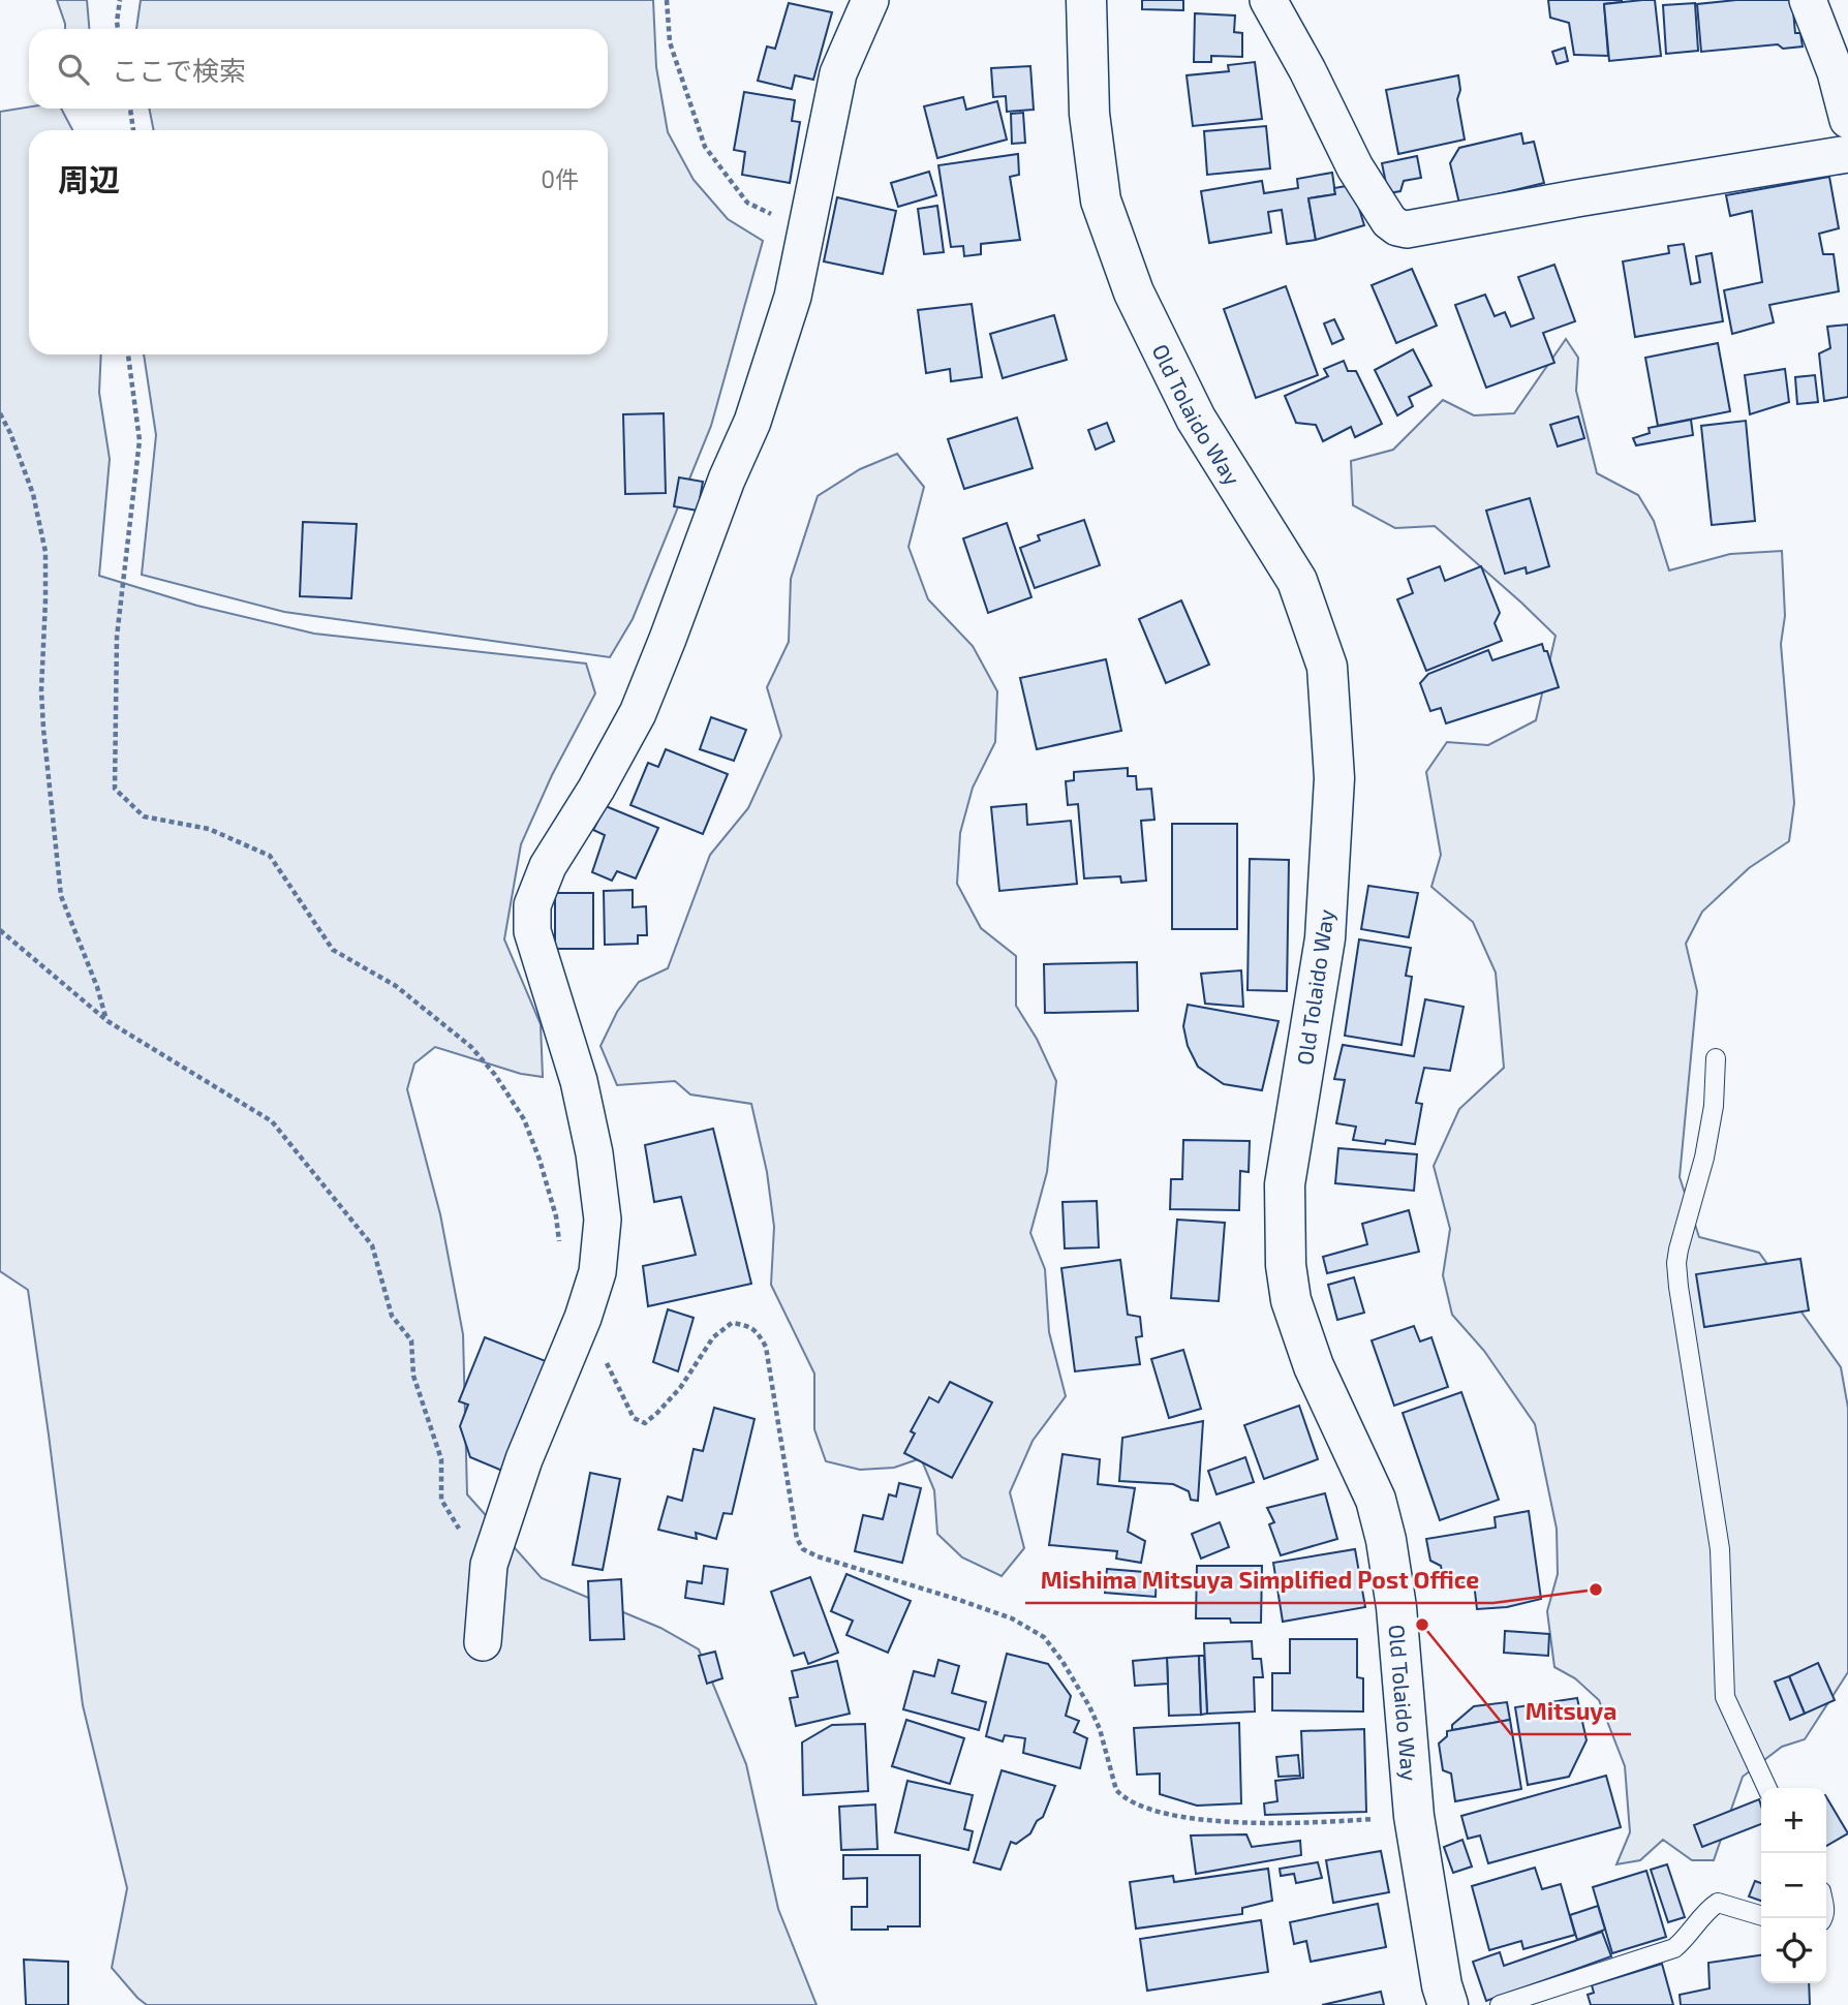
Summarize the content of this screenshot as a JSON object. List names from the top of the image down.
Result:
{
  "streets": {
    "street": ["Old Tolaido Way"]
  },
  "places": ["Mishima Mitsuya Simplified Post Office", "Mitsuya"],
  "page": {
    "search": "ここで検索",
    "heading": ["周辺", "0件"],
    "map_buttons": ["+", "−"]
  }
}
